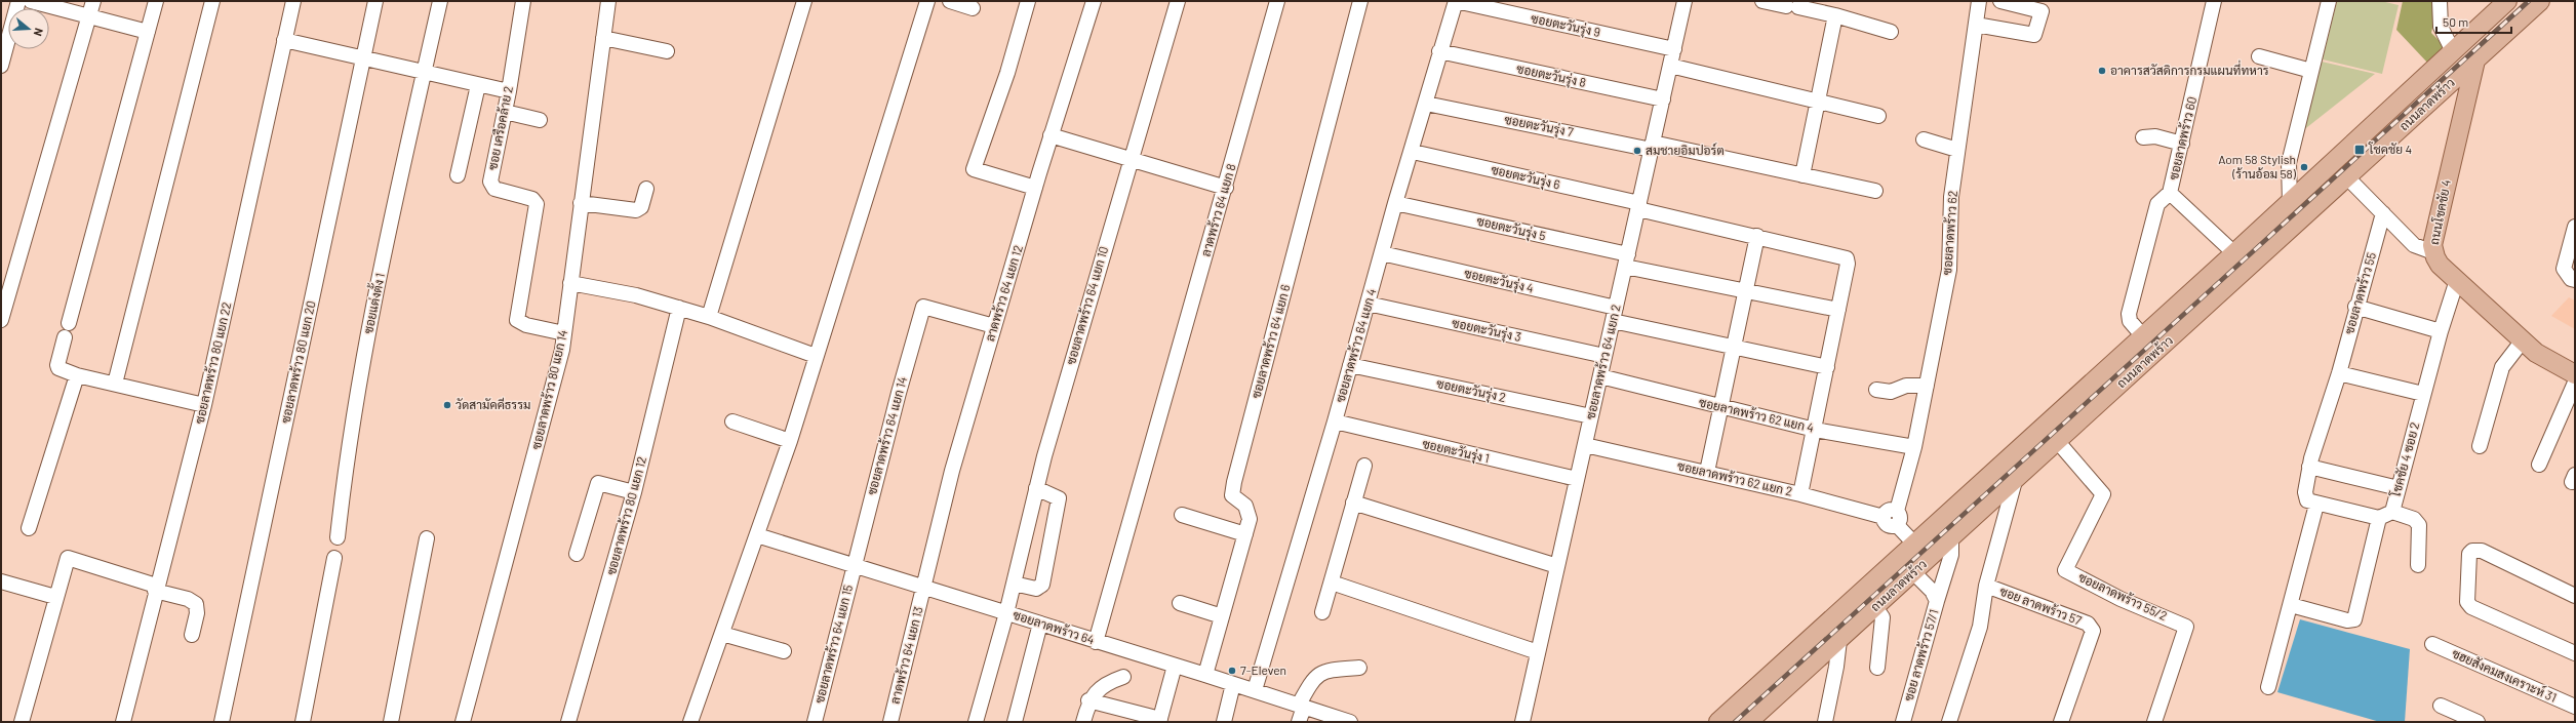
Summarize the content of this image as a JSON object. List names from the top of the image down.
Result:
{
  "streets": {
    "main road": ["ถนนลาดพร้าว", "ถนนโชคชัย 4"],
    "street": [
      "ซอยตะวันรุ่ง 9",
      "ซอยตะวันรุ่ง 8",
      "ซอยตะวันรุ่ง 7",
      "ซอย เครือคล้าย 2",
      "ซอยลาดพร้าว 60",
      "ซอยตะวันรุ่ง 6",
      "ลาดพร้าว 64 แยก 8",
      "ซอยตะวันรุ่ง 5",
      "ซอยลาดพร้าว 62",
      "ซอยตะวันรุ่ง 4",
      "ลาดพร้าว 64 แยก 12",
      "ซอยลาดพร้าว 55",
      "ซอยแต่งตั้ง 1",
      "ซอยลาดพร้าว 64 แยก 10",
      "ซอยตะวันรุ่ง 3",
      "ซอยลาดพร้าว 64 แยก 6",
      "ซอยลาดพร้าว 64 แยก 4",
      "ซอยลาดพร้าว 80 แยก 20",
      "ซอยลาดพร้าว 64 แยก 2",
      "ซอยลาดพร้าว 80 แยก 22",
      "ซอยลาดพร้าว 80 แยก 14",
      "ซอยตะวันรุ่ง 2",
      "ซอยลาดพร้าว 62 แยก 4",
      "ซอยลาดพร้าว 64 แยก 14",
      "ซอยตะวันรุ่ง 1",
      "โชคชัย 4 ซอย 2",
      "ซอยลาดพร้าว 62 แยก 2",
      "ซอยลาดพร้าว 80 แยก 12",
      "ซอยลาดพร้าว 55/2",
      "ซอย ลาดพร้าว 57",
      "ซอยลาดพร้าว 64",
      "ซอยลาดพร้าว 64 แยก 15",
      "ลาดพร้าว 64 แยก 13",
      "ซอย ลาดพร้าว 57/1",
      "ซฮยสังคมสงเคราะห์ 31"
    ]
  },
  "crossings": [
    ["ซอยตะวันรุ่ง 9", "ซอยลาดพร้าว 64 แยก 4"],
    ["ซอยตะวันรุ่ง 9", "ซอยลาดพร้าว 64 แยก 2"],
    ["ซอยตะวันรุ่ง 8", "ซอยลาดพร้าว 64 แยก 4"],
    ["ซอยตะวันรุ่ง 8", "ซอยลาดพร้าว 64 แยก 2"],
    ["ถนนลาดพร้าว", "ซอยลาดพร้าว 60"],
    ["ถนนลาดพร้าว", "ถนนโชคชัย 4"],
    ["ถนนลาดพร้าว", "ซอยลาดพร้าว 55/2"],
    ["ถนนลาดพร้าว", "ซอย ลาดพร้าว 57"],
    ["ถนนลาดพร้าว", "ซอย ลาดพร้าว 57/1"],
    ["ซอยตะวันรุ่ง 7", "ซอยลาดพร้าว 64 แยก 4"],
    ["ซอยตะวันรุ่ง 7", "ซอยลาดพร้าว 64 แยก 2"],
    ["ซอย เครือคล้าย 2", "ซอยลาดพร้าว 80 แยก 14"],
    ["ซอยตะวันรุ่ง 6", "ซอยตะวันรุ่ง 5"],
    ["ซอยตะวันรุ่ง 6", "ซอยลาดพร้าว 64 แยก 4"],
    ["ซอยตะวันรุ่ง 6", "ซอยลาดพร้าว 64 แยก 2"],
    ["ลาดพร้าว 64 แยก 8", "ซอยลาดพร้าว 64"],
    ["ถนนโชคชัย 4", "โชคชัย 4 ซอย 2"],
    ["ซอยตะวันรุ่ง 5", "ซอยลาดพร้าว 64 แยก 4"],
    ["ซอยตะวันรุ่ง 5", "ซอยลาดพร้าว 64 แยก 2"],
    ["ซอยลาดพร้าว 62", "ซอยลาดพร้าว 62 แยก 4"],
    ["ซอยลาดพร้าว 62", "ซอยลาดพร้าว 62 แยก 2"],
    ["ซอยตะวันรุ่ง 4", "ซอยลาดพร้าว 64 แยก 4"],
    ["ซอยตะวันรุ่ง 4", "ซอยลาดพร้าว 64 แยก 2"],
    ["ลาดพร้าว 64 แยก 12", "ซอยลาดพร้าว 64 แยก 14"],
    ["ลาดพร้าว 64 แยก 12", "ซอยลาดพร้าว 64"],
    ["ลาดพร้าว 64 แยก 12", "ลาดพร้าว 64 แยก 13"],
    ["ซอยลาดพร้าว 64 แยก 10", "ซอยลาดพร้าว 64"],
    ["ซอยตะวันรุ่ง 3", "ซอยลาดพร้าว 64 แยก 4"],
    ["ซอยตะวันรุ่ง 3", "ซอยลาดพร้าว 64 แยก 2"],
    ["ซอยลาดพร้าว 64 แยก 6", "ซอยลาดพร้าว 64"],
    ["ซอยลาดพร้าว 64 แยก 4", "ซอยตะวันรุ่ง 2"],
    ["ซอยลาดพร้าว 64 แยก 4", "ซอยตะวันรุ่ง 1"],
    ["ซอยลาดพร้าว 64 แยก 4", "ซอยลาดพร้าว 64"],
    ["ซอยลาดพร้าว 64 แยก 2", "ซอยตะวันรุ่ง 2"],
    ["ซอยลาดพร้าว 64 แยก 2", "ซอยลาดพร้าว 62 แยก 4"],
    ["ซอยลาดพร้าว 64 แยก 2", "ซอยตะวันรุ่ง 1"],
    ["ซอยลาดพร้าว 64 แยก 2", "ซอยลาดพร้าว 62 แยก 2"],
    ["ซอยลาดพร้าว 64 แยก 14", "ซอยลาดพร้าว 64"],
    ["ซอยลาดพร้าว 64 แยก 14", "ซอยลาดพร้าว 64 แยก 15"],
    ["ซอยลาดพร้าว 64", "ซอยลาดพร้าว 64 แยก 15"],
    ["ซอยลาดพร้าว 64", "ลาดพร้าว 64 แยก 13"]
  ],
  "places": {
    "other": [
      "อาคารสวัสดิการกรมแผนที่ทหาร",
      "สมชายอิมปอร์ต",
      "Aom 58 Stylish (ร้านอ้อม 58)",
      "วัดสามัคคีธรรม",
      "7-Eleven"
    ],
    "transit": ["โชคชัย 4"]
  },
  "scale_bar": "50 m",
  "north": "right"
}
